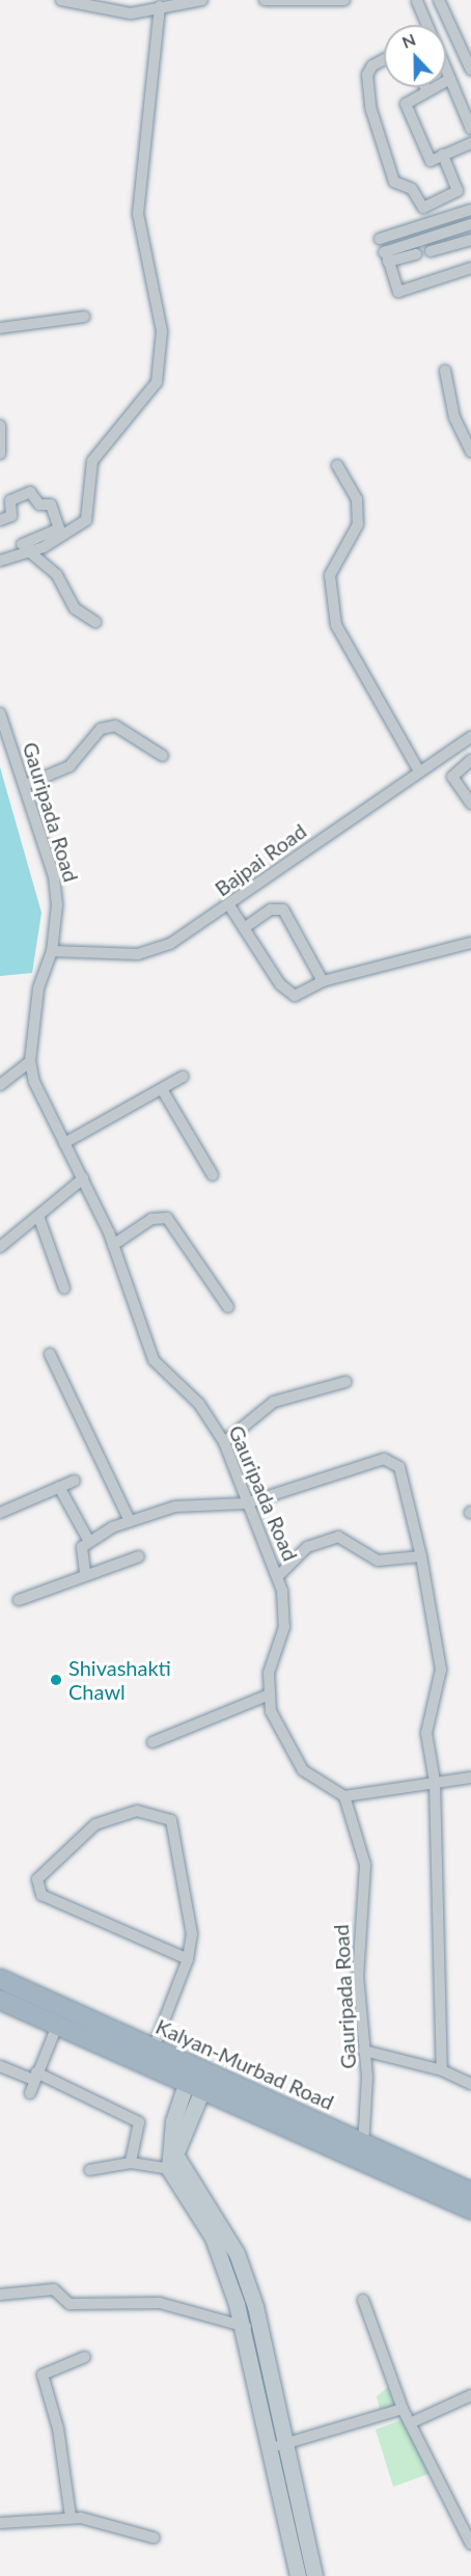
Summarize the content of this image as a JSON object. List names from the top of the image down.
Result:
{
  "streets": {
    "highway": ["Kalyan-Murbad Road"],
    "street": ["Gauripada Road", "Bajpai Road"]
  },
  "crossings": [
    ["Gauripada Road", "Bajpai Road"],
    ["Gauripada Road", "Kalyan-Murbad Road"]
  ],
  "places": ["Shivashakti Chawl"],
  "north": "top"
}
